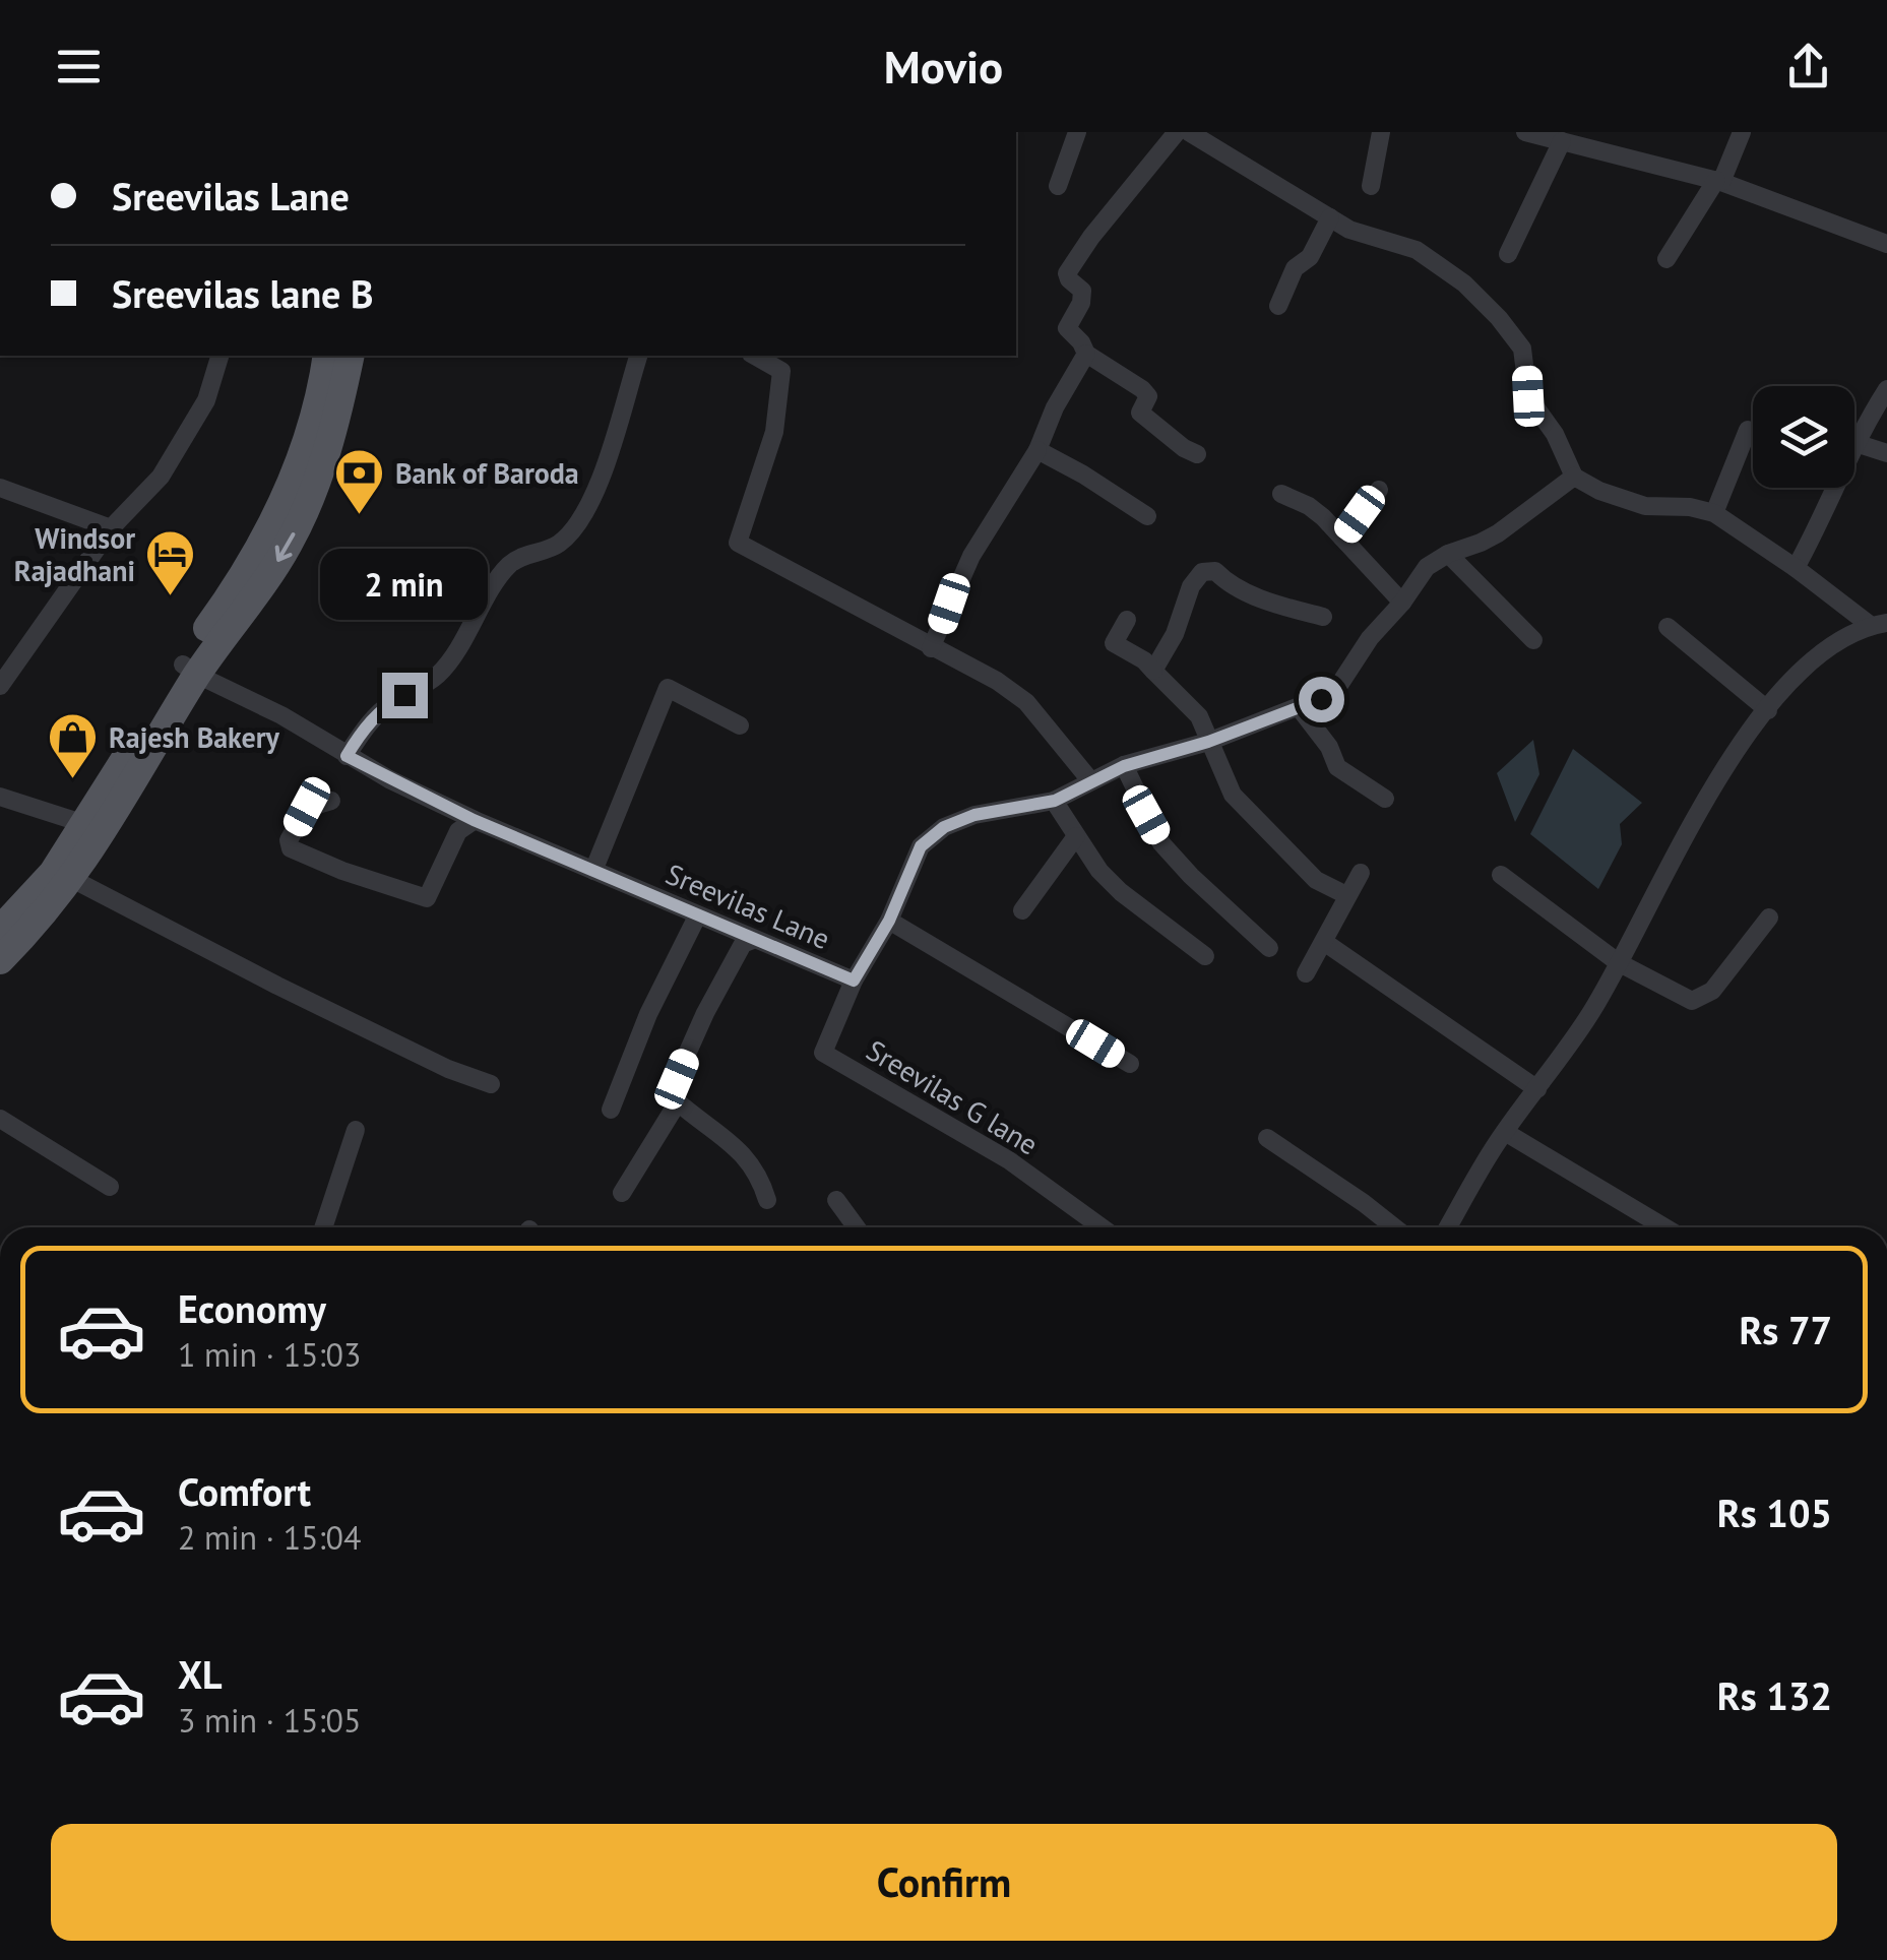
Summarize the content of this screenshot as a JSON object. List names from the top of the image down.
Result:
{
  "streets": {
    "street": ["Sreevilas Lane", "Sreevilas G lane"]
  },
  "crossings": [
    ["Sreevilas Lane", "Sreevilas G lane"]
  ],
  "places": {
    "bank": ["Bank of Baroda"],
    "hotel": ["Windsor Rajadhani"],
    "shop": ["Rajesh Bakery"]
  },
  "page": {
    "header": "Movio",
    "banner": ["Sreevilas Lane", "Sreevilas lane B"],
    "bubble": "2 min",
    "list": [
      {
        "name": "Economy",
        "note": "1 min · 15:03",
        "value": "Rs 77"
      },
      {
        "name": "Comfort",
        "note": "2 min · 15:04",
        "value": "Rs 105"
      },
      {
        "name": "XL",
        "note": "3 min · 15:05",
        "value": "Rs 132"
      }
    ],
    "buttons": "Confirm"
  }
}
